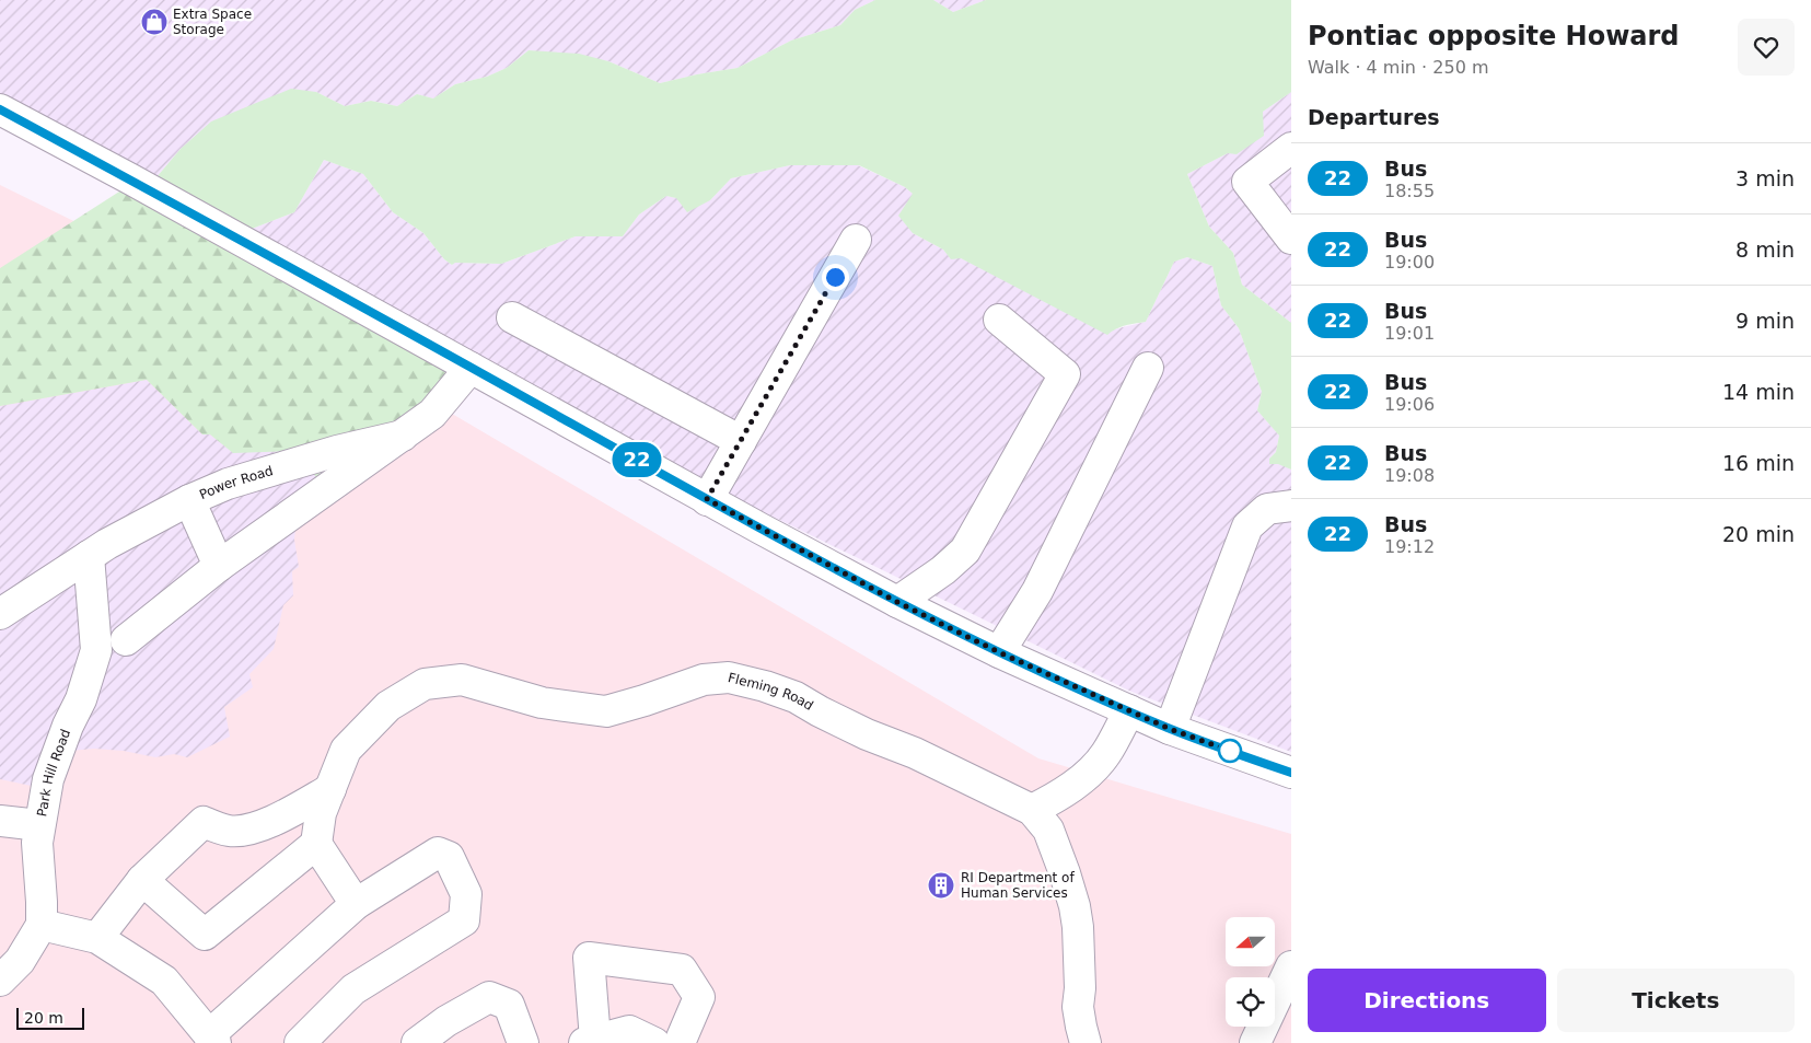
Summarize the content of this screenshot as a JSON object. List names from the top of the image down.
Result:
{
  "streets": {
    "street": ["Power Road", "Fleming Road", "Park Hill Road"]
  },
  "crossings": [
    ["Power Road", "Park Hill Road"]
  ],
  "places": {
    "shop": ["Extra Space Storage"],
    "building": ["RI Department of Human Services"]
  },
  "lines": ["bus line 22"],
  "scale_bar": "20 m",
  "north": "left",
  "page": {
    "on_map": "22",
    "heading": [
      ["Pontiac opposite Howard", "Walk · 4 min · 250 m"],
      "Departures"
    ],
    "list": [
      {
        "mark": "22",
        "name": "Bus",
        "note": "18:55",
        "value": "3 min"
      },
      {
        "mark": "22",
        "name": "Bus",
        "note": "19:00",
        "value": "8 min"
      },
      {
        "mark": "22",
        "name": "Bus",
        "note": "19:01",
        "value": "9 min"
      },
      {
        "mark": "22",
        "name": "Bus",
        "note": "19:06",
        "value": "14 min"
      },
      {
        "mark": "22",
        "name": "Bus",
        "note": "19:08",
        "value": "16 min"
      },
      {
        "mark": "22",
        "name": "Bus",
        "note": "19:12",
        "value": "20 min"
      }
    ],
    "buttons": ["Directions", "Tickets"],
    "scale": "20 m"
  }
}
